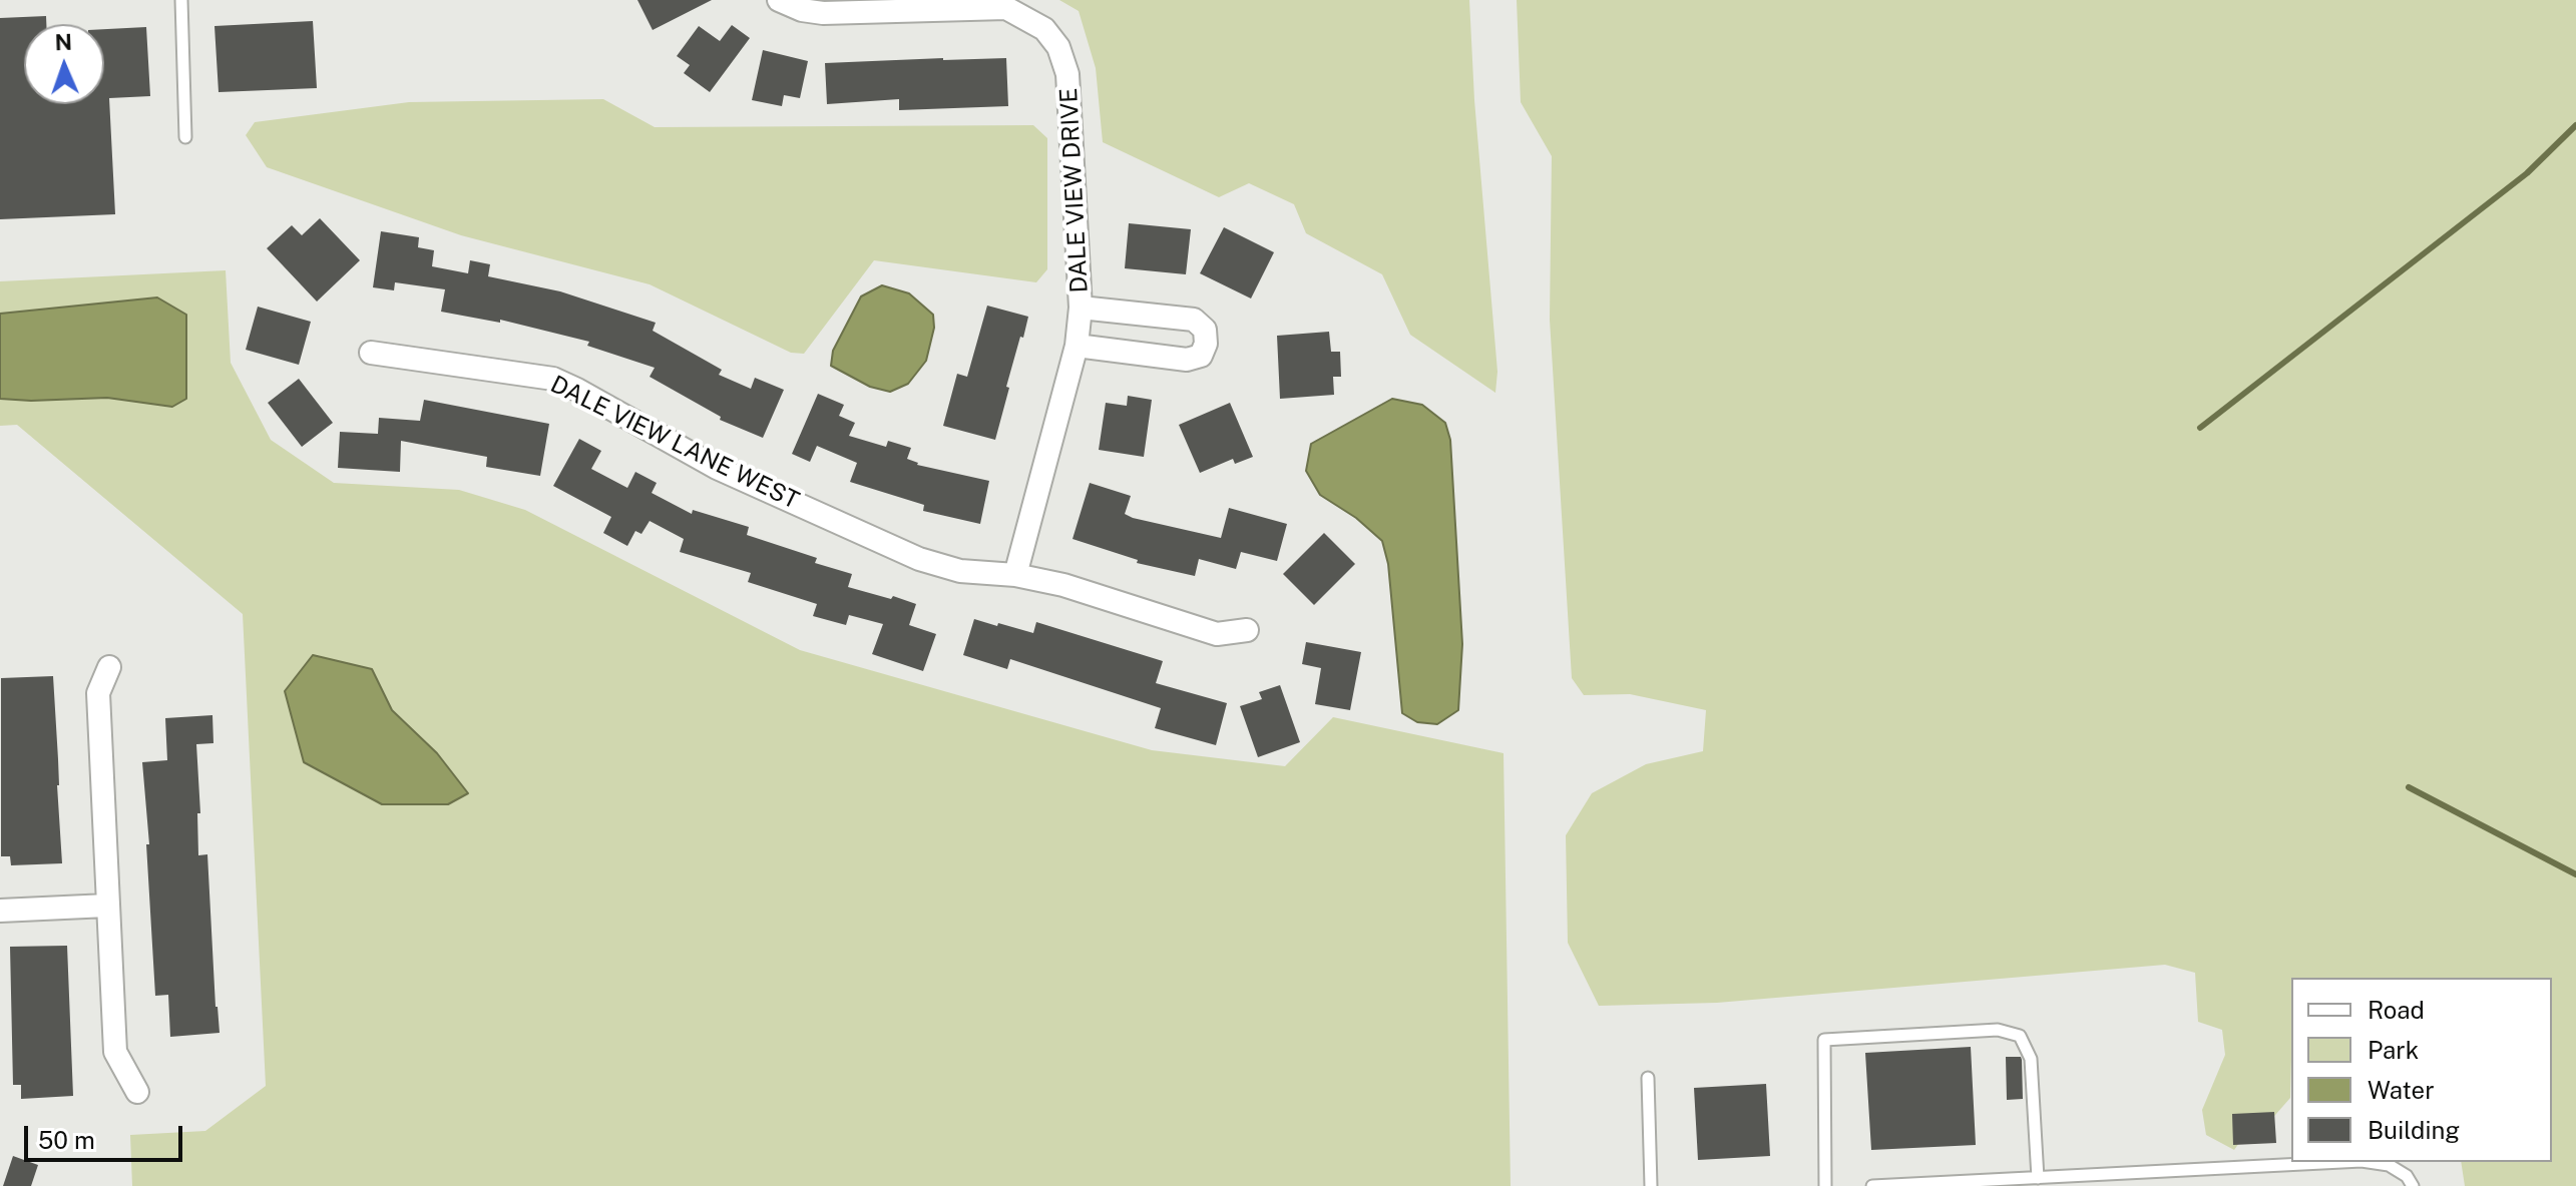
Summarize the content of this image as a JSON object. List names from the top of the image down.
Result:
{
  "streets": {
    "street": ["DALE VIEW DRIVE", "DALE VIEW LANE WEST"]
  },
  "crossings": [
    ["DALE VIEW DRIVE", "DALE VIEW LANE WEST"]
  ],
  "legend": [
    "Road",
    "Park",
    "Water",
    "Building"
  ],
  "scale_bar": "50 m",
  "north": "top"
}
